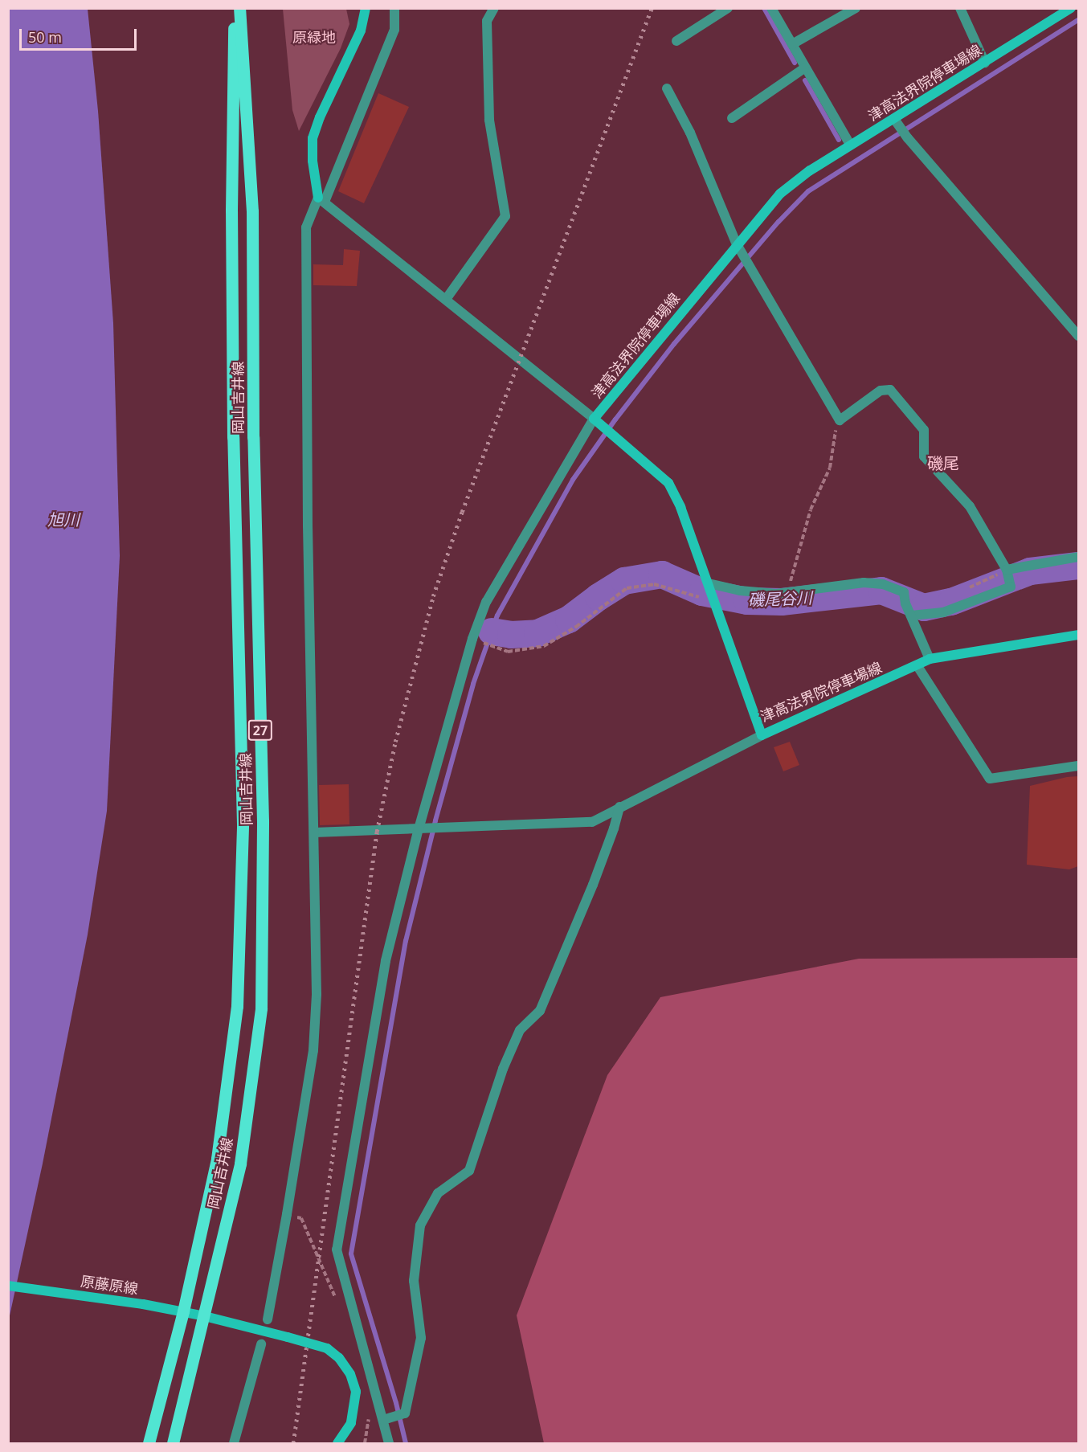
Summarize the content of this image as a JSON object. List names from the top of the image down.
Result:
{
  "streets": {
    "main road": [
      "津高法界院停車場線",
      "岡山吉井線",
      "27",
      "原藤原線"
    ]
  },
  "crossings": [
    ["岡山吉井線", "原藤原線"]
  ],
  "districts": ["磯尾"],
  "water": ["旭川", "磯尾谷川"],
  "parks": ["原緑地"],
  "scale_bar": "50 m"
}
